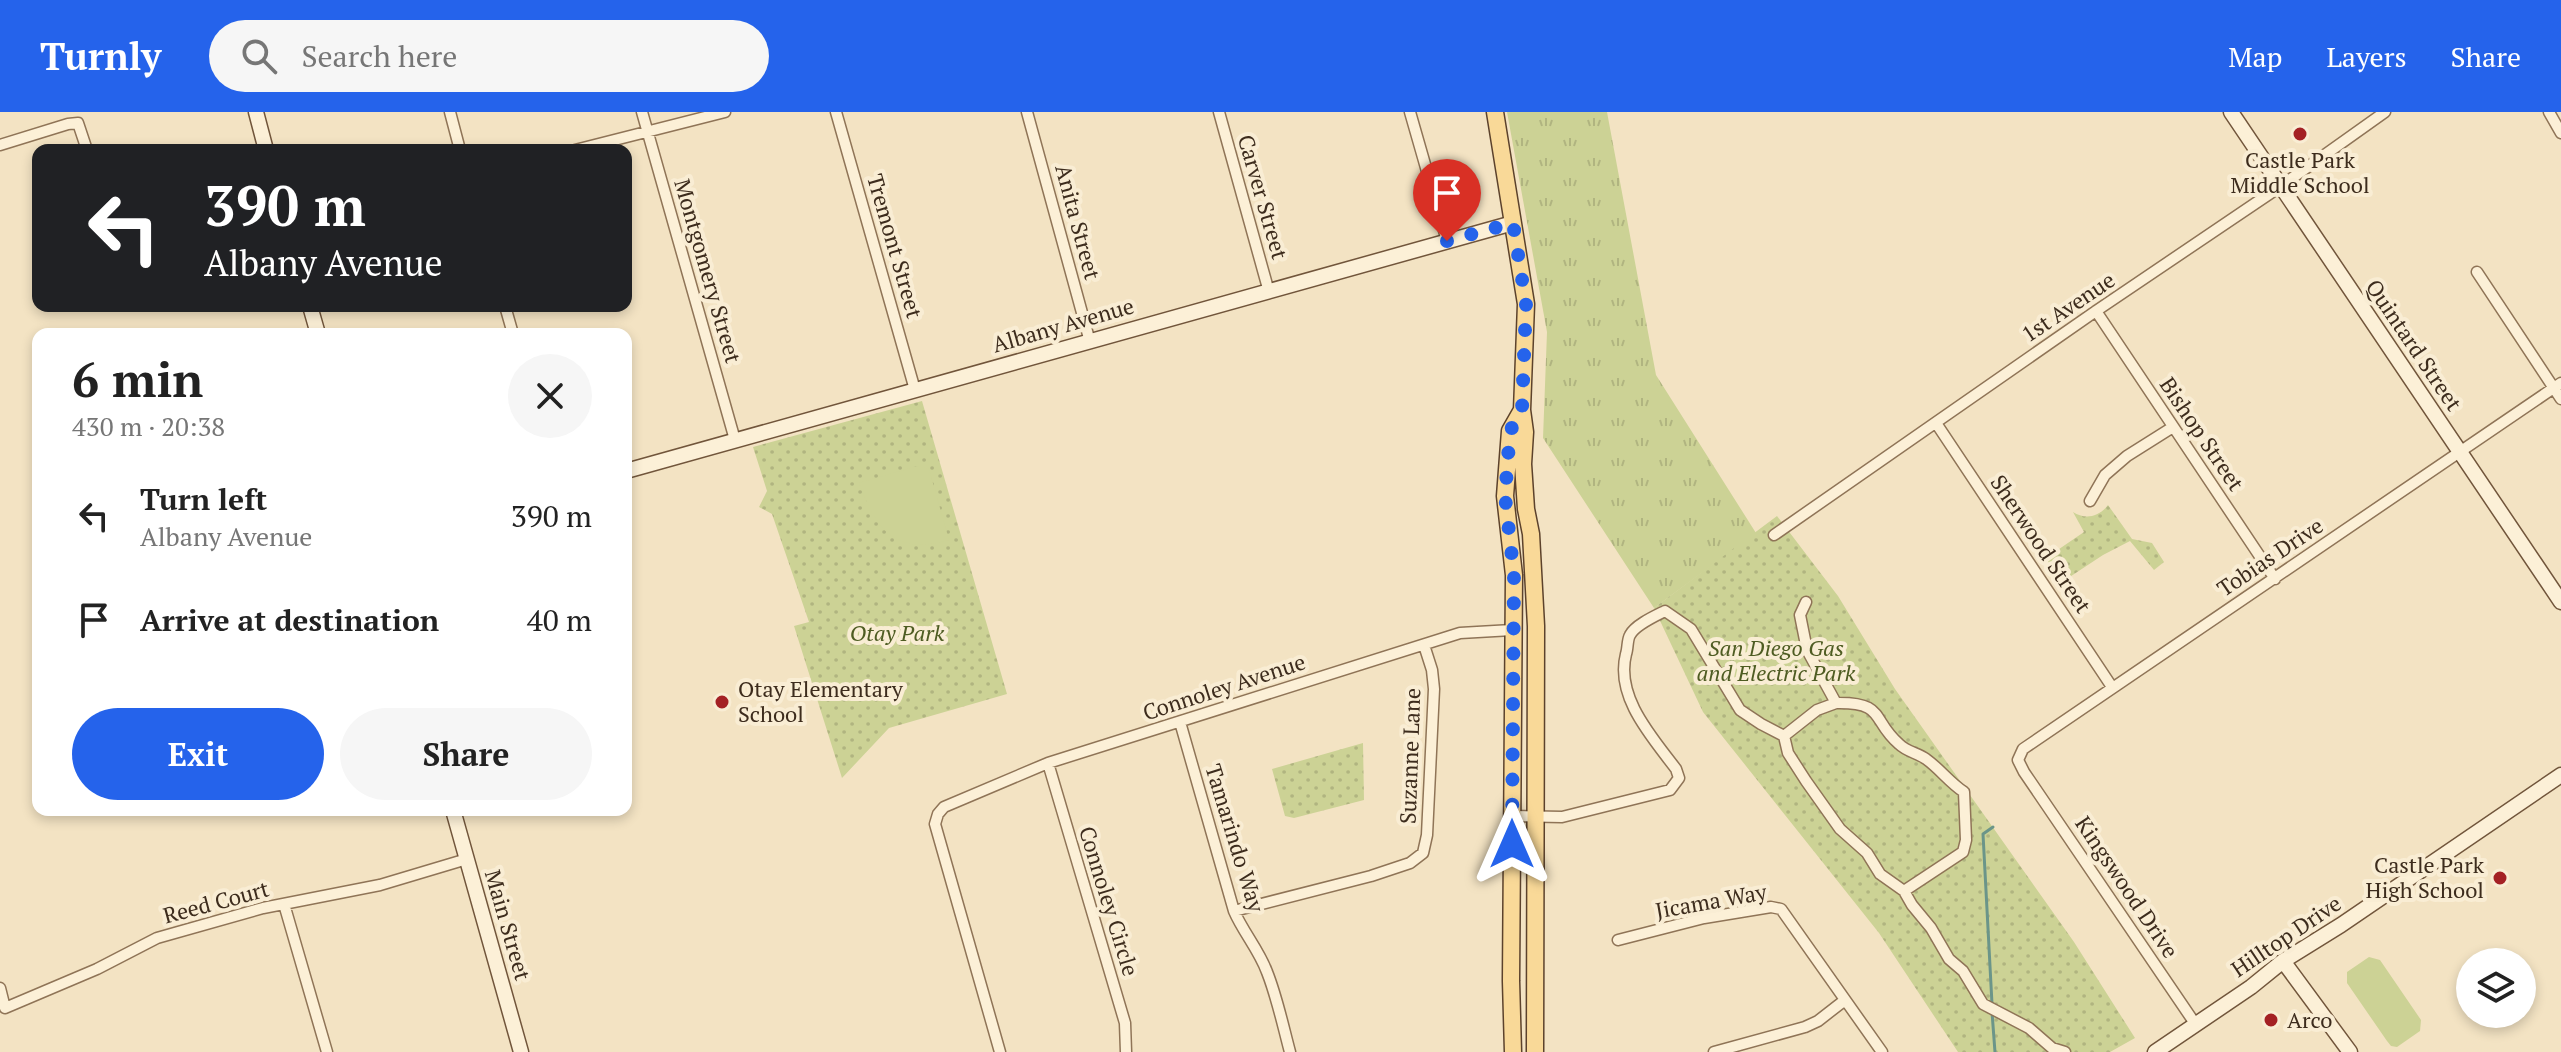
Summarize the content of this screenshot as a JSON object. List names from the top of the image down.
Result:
{
  "streets": {
    "street": [
      "Carver Street",
      "Anita Street",
      "Tremont Street",
      "Montgomery Street",
      "1st Avenue",
      "Albany Avenue",
      "Quintard Street",
      "Bishop Street",
      "Sherwood Street",
      "Tobias Drive",
      "Connoley Avenue",
      "Suzanne Lane",
      "Tamarindo Way",
      "Kingswood Drive",
      "Connoley Circle",
      "Jicama Way",
      "Reed Court",
      "Main Street",
      "Hilltop Drive"
    ]
  },
  "crossings": [
    ["Carver Street", "Albany Avenue"],
    ["Anita Street", "Albany Avenue"],
    ["Tremont Street", "Albany Avenue"],
    ["Montgomery Street", "Albany Avenue"],
    ["1st Avenue", "Quintard Street"],
    ["1st Avenue", "Bishop Street"],
    ["1st Avenue", "Sherwood Street"],
    ["Quintard Street", "Tobias Drive"],
    ["Bishop Street", "Tobias Drive"],
    ["Sherwood Street", "Tobias Drive"],
    ["Tobias Drive", "Kingswood Drive"],
    ["Connoley Avenue", "Suzanne Lane"],
    ["Connoley Avenue", "Tamarindo Way"],
    ["Connoley Avenue", "Connoley Circle"],
    ["Suzanne Lane", "Tamarindo Way"],
    ["Kingswood Drive", "Hilltop Drive"],
    ["Reed Court", "Main Street"]
  ],
  "parks": ["Otay Park", "San Diego Gas and Electric Park"],
  "places": [
    "Castle Park Middle School",
    "Otay Elementary School",
    "Castle Park High School",
    "Arco"
  ],
  "page": {
    "header": "Turnly",
    "search": "Search here",
    "nav": ["Map", "Layers", "Share"],
    "turn": ["390 m", "Albany Avenue"],
    "heading": ["6 min", "430 m · 20:38"],
    "list": [
      {
        "name": "Turn left",
        "note": "Albany Avenue",
        "value": "390 m"
      },
      {
        "name": "Arrive at destination",
        "value": "40 m"
      }
    ],
    "buttons": ["Exit", "Share"]
  }
}
